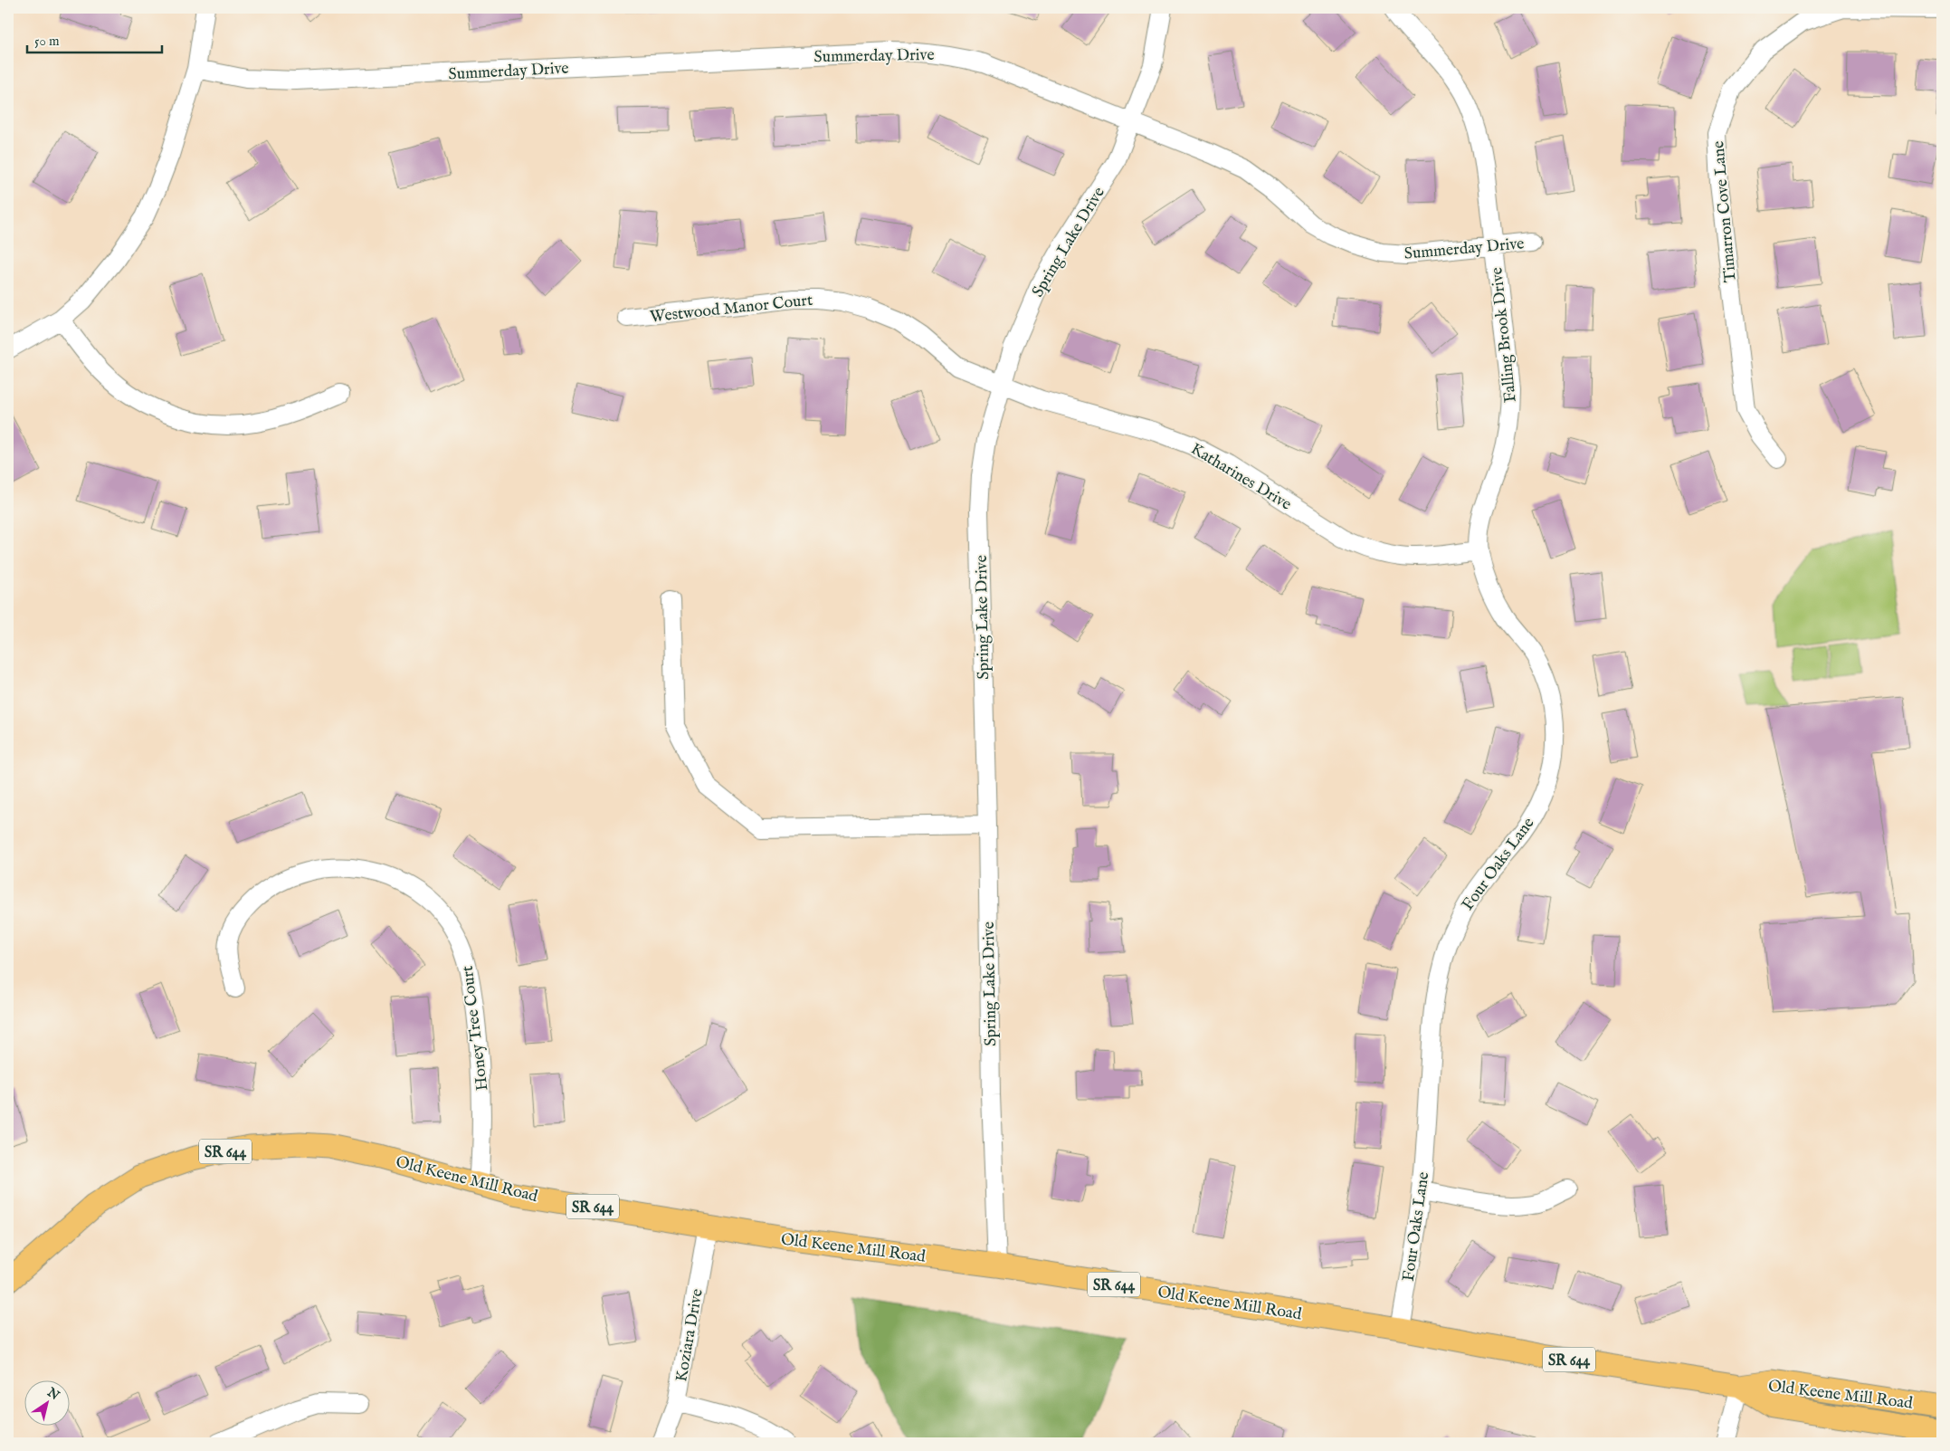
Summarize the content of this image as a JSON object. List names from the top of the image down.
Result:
{
  "streets": {
    "main road": ["SR 644", "Old Keene Mill Road"],
    "street": [
      "Summerday Drive",
      "Timarron Cove Lane",
      "Spring Lake Drive",
      "Westwood Manor Court",
      "Falling Brook Drive",
      "Katharines Drive",
      "Four Oaks Lane",
      "Honey Tree Court",
      "Koziara Drive"
    ]
  },
  "crossings": [
    ["Summerday Drive", "Spring Lake Drive"],
    ["Summerday Drive", "Falling Brook Drive"],
    ["Spring Lake Drive", "Westwood Manor Court"],
    ["Spring Lake Drive", "Katharines Drive"],
    ["Spring Lake Drive", "Old Keene Mill Road"],
    ["Westwood Manor Court", "Katharines Drive"],
    ["Falling Brook Drive", "Katharines Drive"],
    ["Falling Brook Drive", "Four Oaks Lane"],
    ["Katharines Drive", "Four Oaks Lane"],
    ["Four Oaks Lane", "Old Keene Mill Road"],
    ["Honey Tree Court", "Old Keene Mill Road"],
    ["Old Keene Mill Road", "Koziara Drive"]
  ],
  "scale_bar": "50 m",
  "north": "top right"
}
